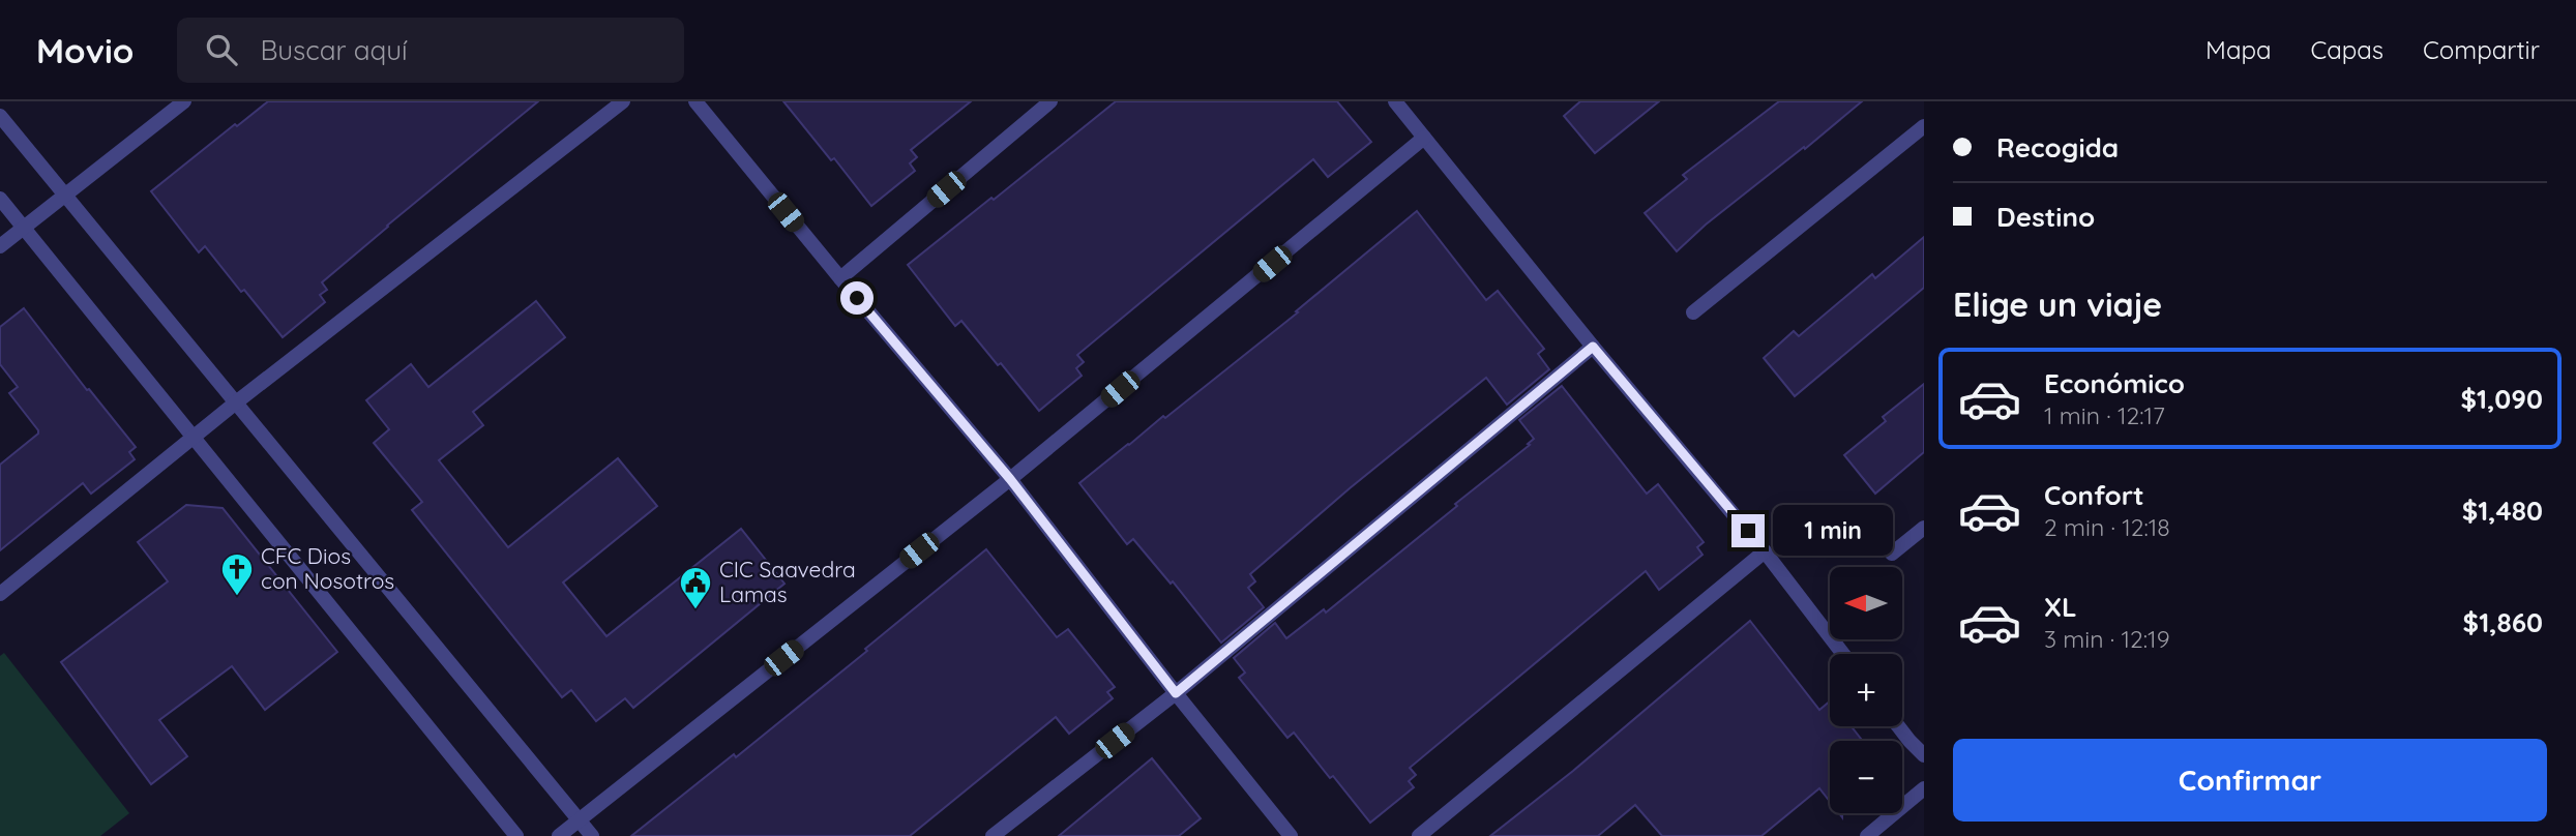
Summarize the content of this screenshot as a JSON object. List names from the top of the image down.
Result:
{
  "places": {
    "church": ["CFC Dios con Nosotros"],
    "public building": ["CIC Saavedra Lamas"]
  },
  "north": "left",
  "page": {
    "header": "Movio",
    "search": "Buscar aquí",
    "nav": ["Mapa", "Capas", "Compartir"],
    "banner": ["Recogida", "Destino"],
    "heading": "Elige un viaje",
    "list": [
      {
        "name": "Económico",
        "note": "1 min · 12:17",
        "value": "$1,090"
      },
      {
        "name": "Confort",
        "note": "2 min · 12:18",
        "value": "$1,480"
      },
      {
        "name": "XL",
        "note": "3 min · 12:19",
        "value": "$1,860"
      }
    ],
    "bubble": "1 min",
    "map_buttons": ["+", "−"],
    "buttons": "Confirmar"
  }
}
